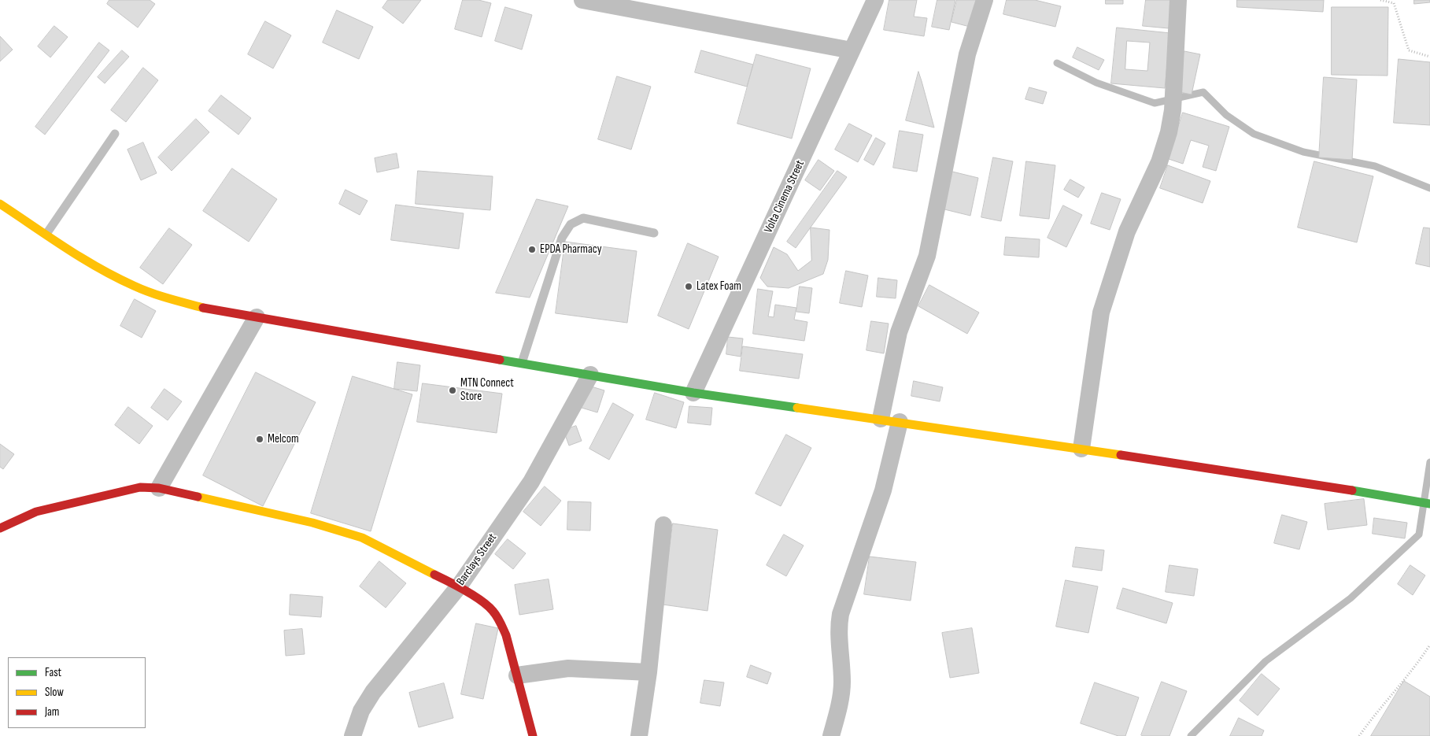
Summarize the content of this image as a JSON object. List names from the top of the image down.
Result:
{
  "streets": {
    "street": ["Volta Cinema Street", "Barclays Street"]
  },
  "places": [
    "EPDA Pharmacy",
    "Latex Foam",
    "MTN Connect Store",
    "Melcom"
  ],
  "legend": ["Fast", "Slow", "Jam"]
}
